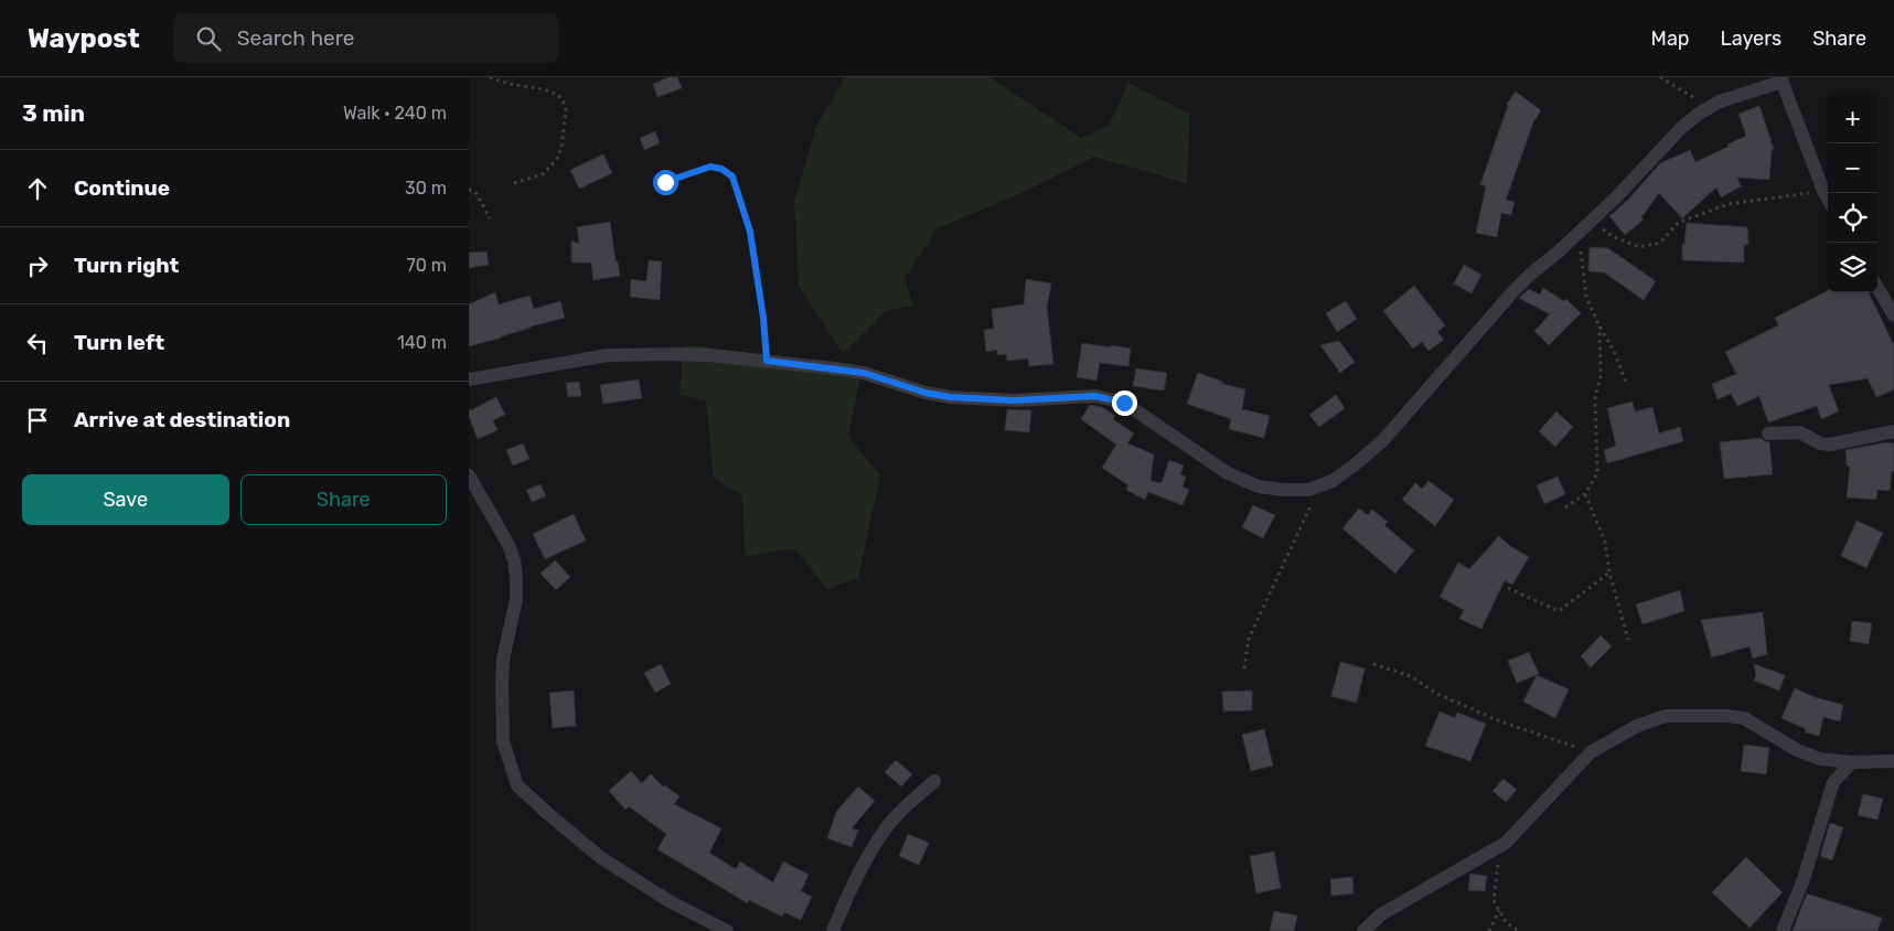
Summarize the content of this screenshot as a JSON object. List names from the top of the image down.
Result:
{
  "page": {
    "header": "Waypost",
    "search": "Search here",
    "nav": ["Map", "Layers", "Share"],
    "heading": ["3 min", "Walk · 240 m"],
    "map_buttons": ["+", "−"],
    "list": [
      ["Continue", "30 m"],
      ["Turn right", "70 m"],
      ["Turn left", "140 m"],
      "Arrive at destination"
    ],
    "buttons": ["Save", "Share"]
  }
}
